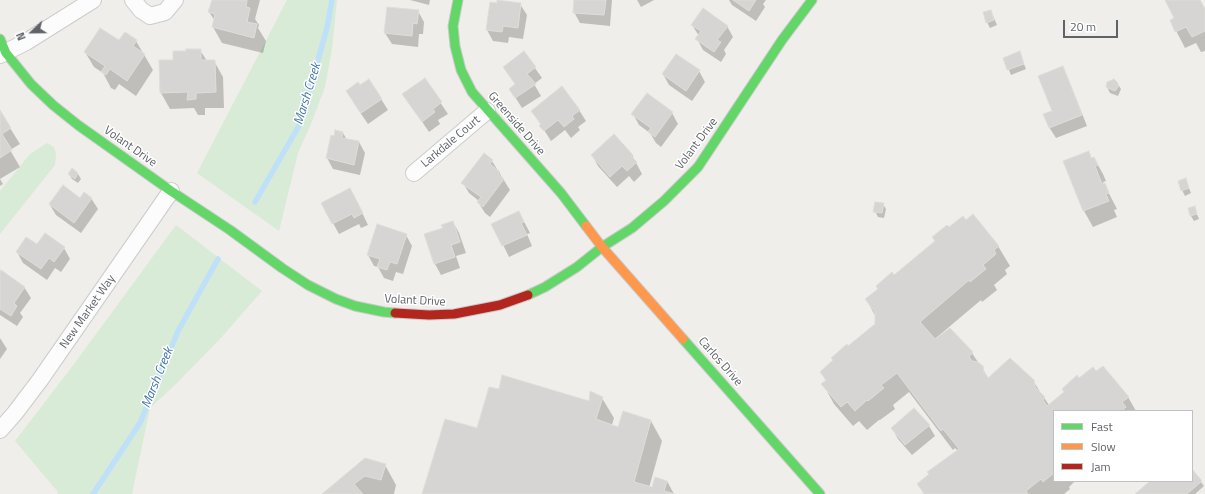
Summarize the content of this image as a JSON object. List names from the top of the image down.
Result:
{
  "streets": {
    "street": [
      "Greenside Drive",
      "Larkdale Court",
      "Volant Drive",
      "New Market Way",
      "Carlos Drive"
    ]
  },
  "crossings": [
    ["Greenside Drive", "Larkdale Court"],
    ["Greenside Drive", "Volant Drive"],
    ["Greenside Drive", "Carlos Drive"],
    ["Volant Drive", "New Market Way"],
    ["Volant Drive", "Carlos Drive"]
  ],
  "water": ["Marsh Creek"],
  "legend": ["Fast", "Slow", "Jam"],
  "scale_bar": "20 m",
  "north": "left"
}
